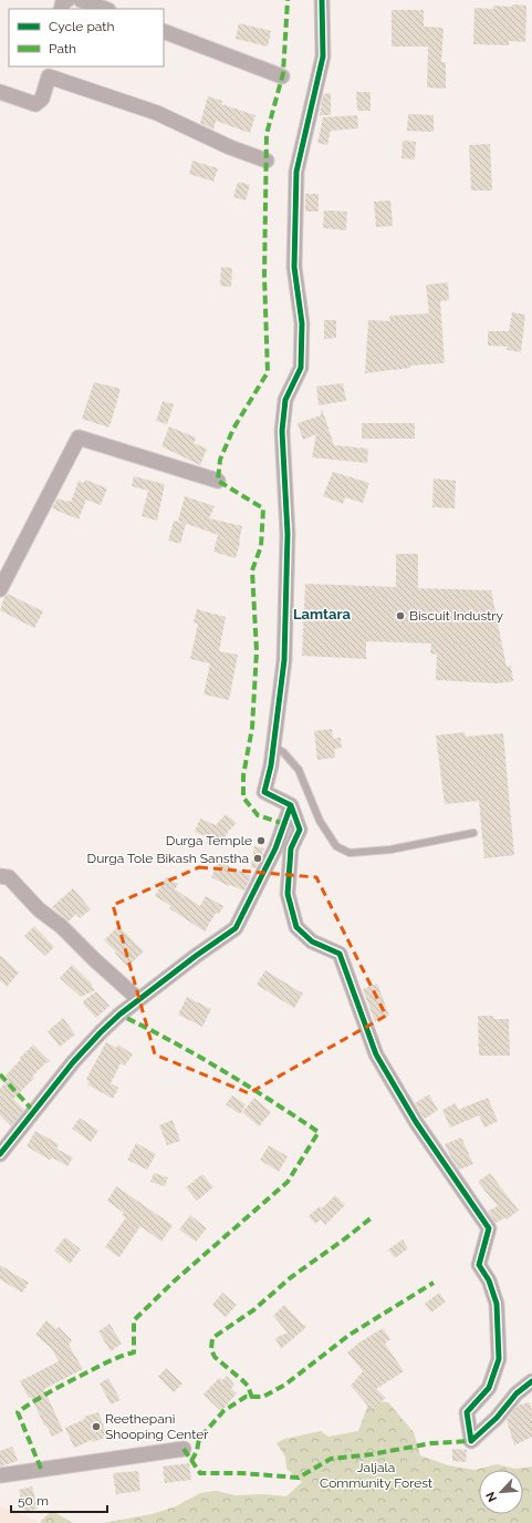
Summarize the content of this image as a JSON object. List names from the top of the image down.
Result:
{
  "districts": ["Lamtara"],
  "parks": ["Jaljala Community Forest"],
  "places": [
    "Biscuit Industry",
    "Durga Temple",
    "Durga Tole Bikash Sanstha",
    "Reethepani Shooping Center"
  ],
  "legend": ["Cycle path", "Path"],
  "scale_bar": "50 m",
  "north": "bottom left"
}
